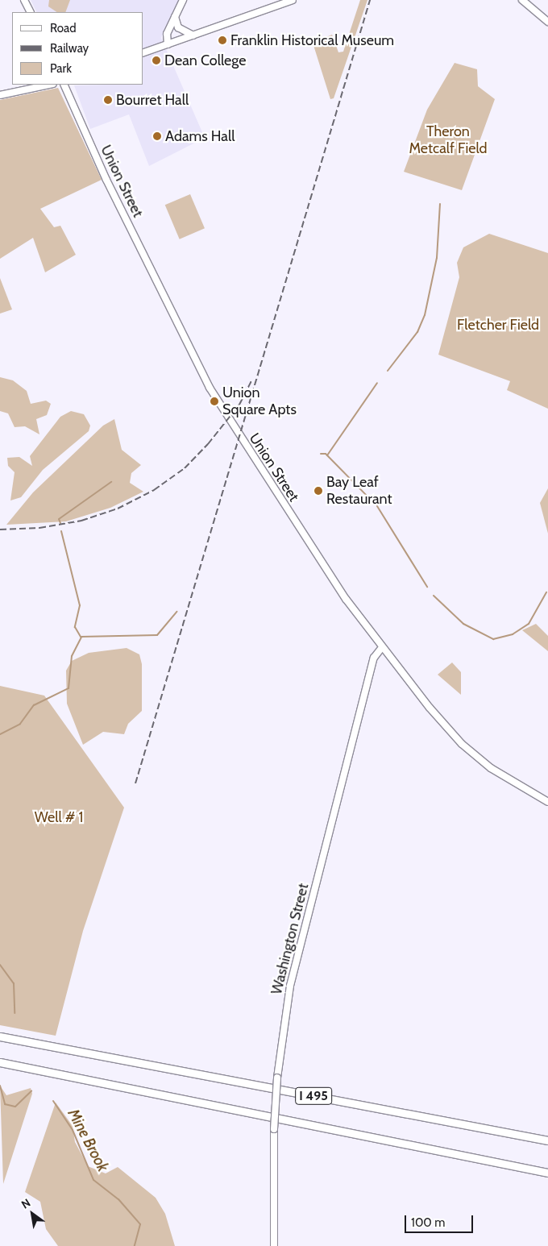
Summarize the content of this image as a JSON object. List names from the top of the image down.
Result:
{
  "streets": {
    "highway": ["I 495"],
    "main road": ["Union Street", "Washington Street"]
  },
  "crossings": [
    ["Union Street", "Washington Street"]
  ],
  "water": ["Mine Brook"],
  "parks": ["Theron Metcalf Field", "Fletcher Field", "Well # 1"],
  "places": [
    "Franklin Historical Museum",
    "Dean College",
    "Bourret Hall",
    "Adams Hall",
    "Union Square Apts",
    "Bay Leaf Restaurant"
  ],
  "legend": ["Road", "Railway", "Park"],
  "scale_bar": "100 m",
  "north": "top left"
}
